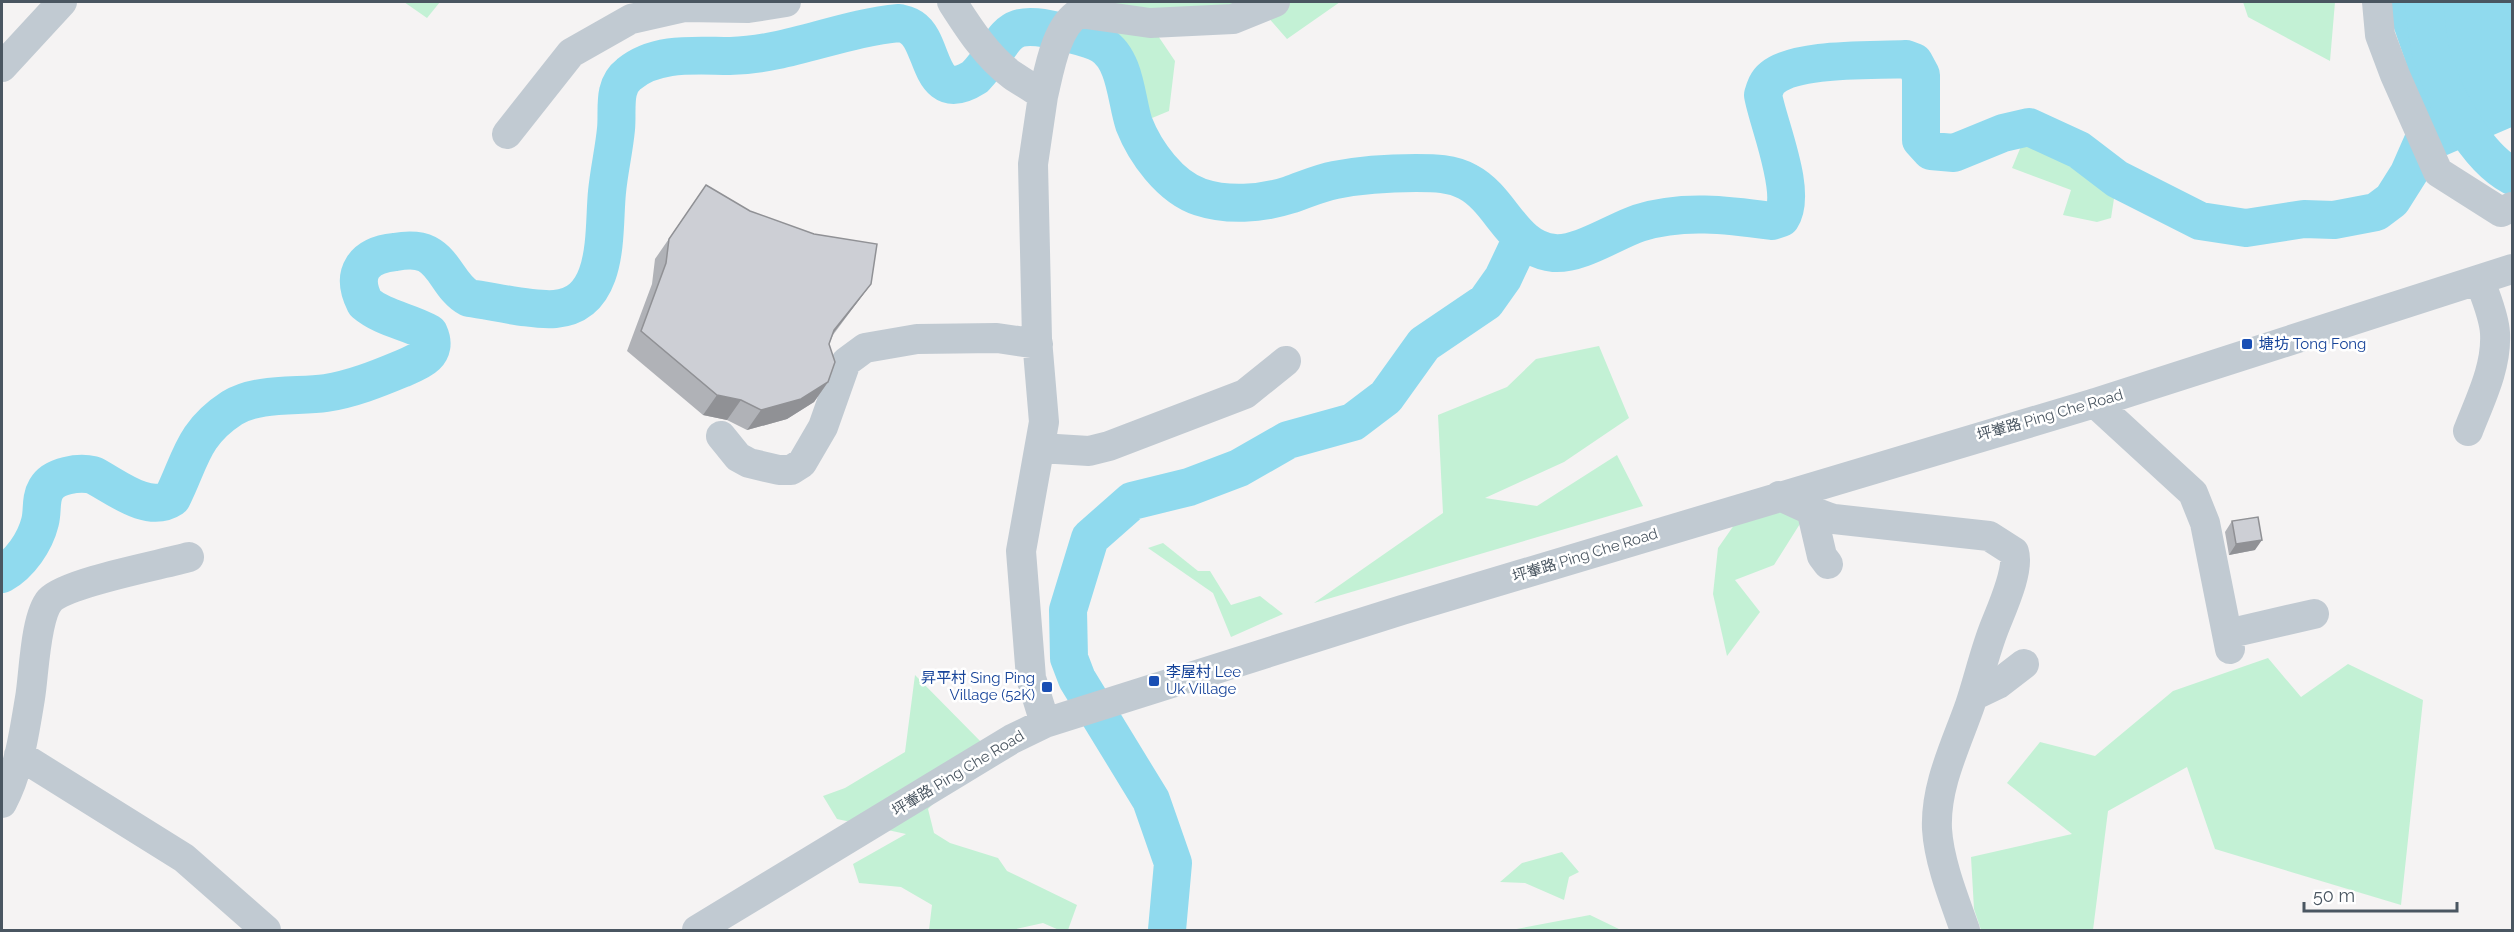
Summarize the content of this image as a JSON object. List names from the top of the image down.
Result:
{
  "streets": {
    "street": ["坪輋路 Ping Che Road"]
  },
  "places": {
    "transit": ["塘坊 Tong Fong", "李屋村 Lee Uk Village", "昇平村 Sing Ping Village (52K)"]
  },
  "scale_bar": "50 m"
}
